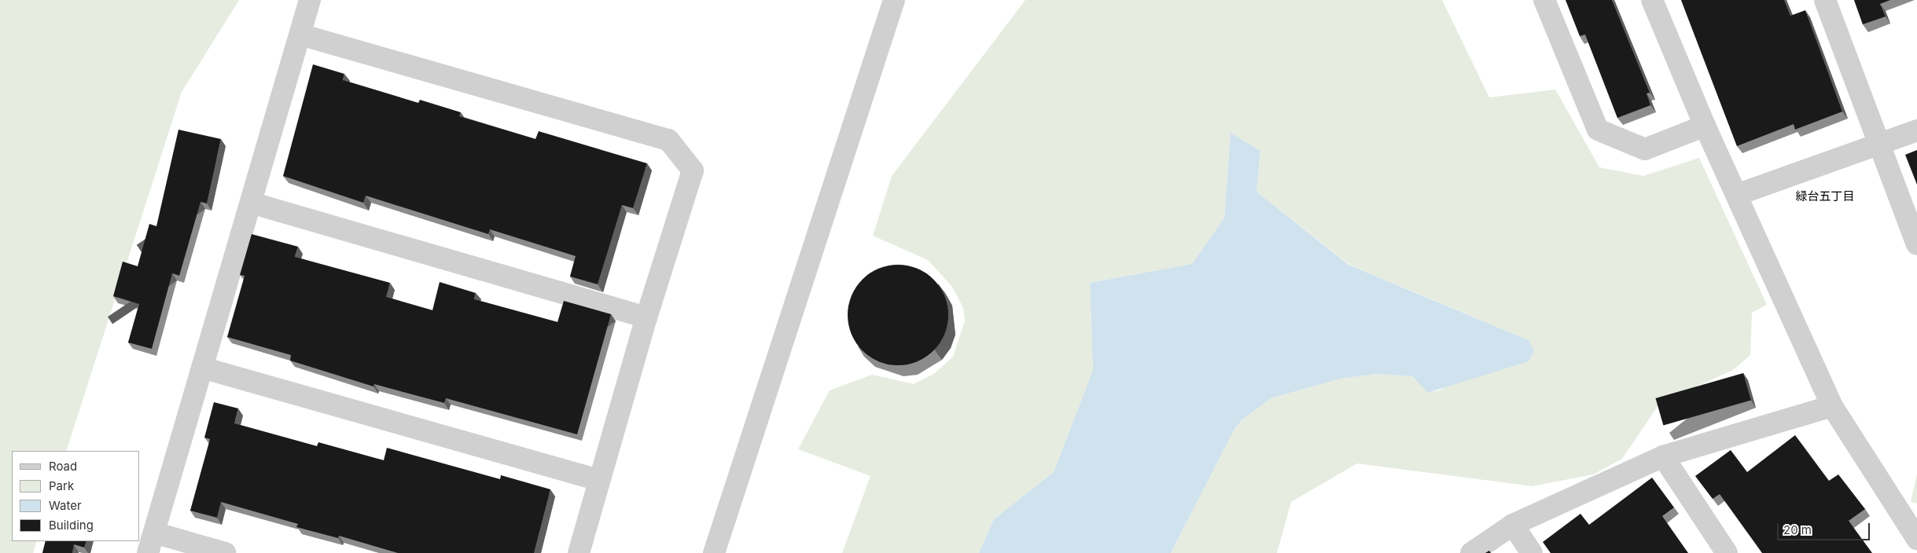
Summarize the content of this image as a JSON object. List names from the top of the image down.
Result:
{
  "districts": ["緑台五丁目"],
  "legend": [
    "Road",
    "Park",
    "Water",
    "Building"
  ],
  "scale_bar": "20 m"
}
